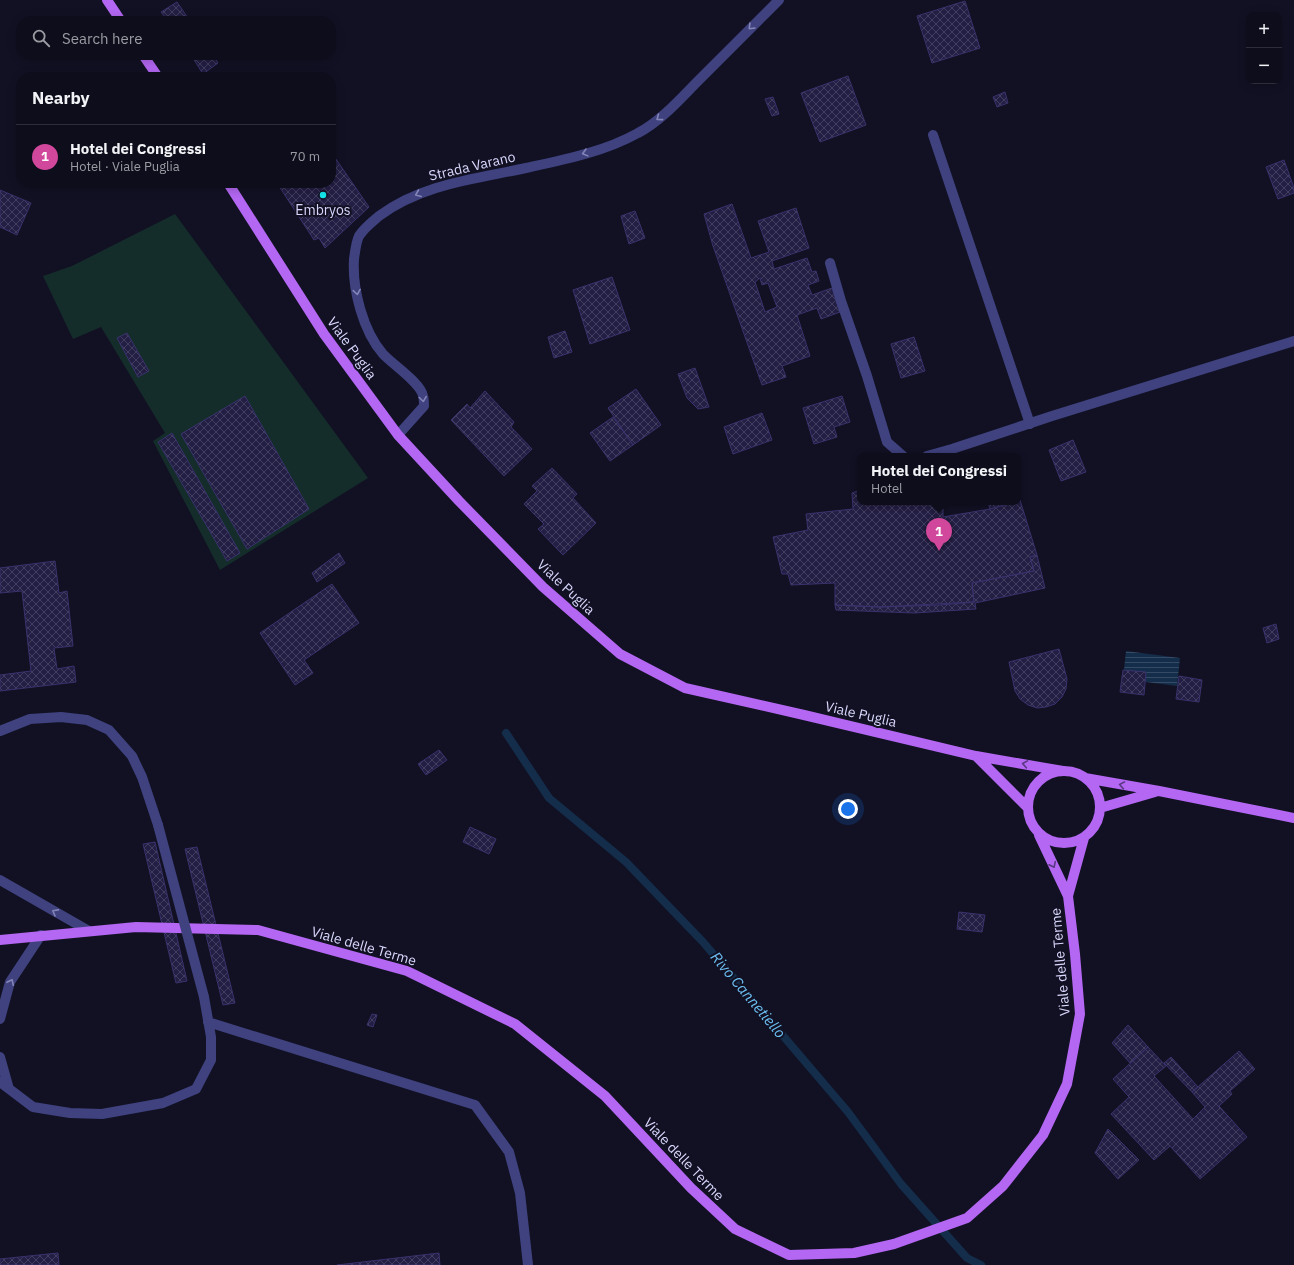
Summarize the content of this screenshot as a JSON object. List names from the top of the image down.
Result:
{
  "streets": {
    "main road": ["Viale Puglia", "Viale delle Terme"],
    "street": ["Strada Varano"]
  },
  "crossings": [
    ["Strada Varano", "Viale Puglia"],
    ["Viale Puglia", "Viale delle Terme"]
  ],
  "water": ["Rivo Cannetiello"],
  "places": ["Embryos"],
  "page": {
    "map_buttons": ["+", "−"],
    "search": "Search here",
    "heading": "Nearby",
    "list": [
      {
        "mark": "1",
        "name": "Hotel dei Congressi",
        "note": "Hotel · Viale Puglia",
        "value": "70 m"
      }
    ],
    "popup": ["Hotel dei Congressi", "Hotel"],
    "pins": "1"
  }
}
